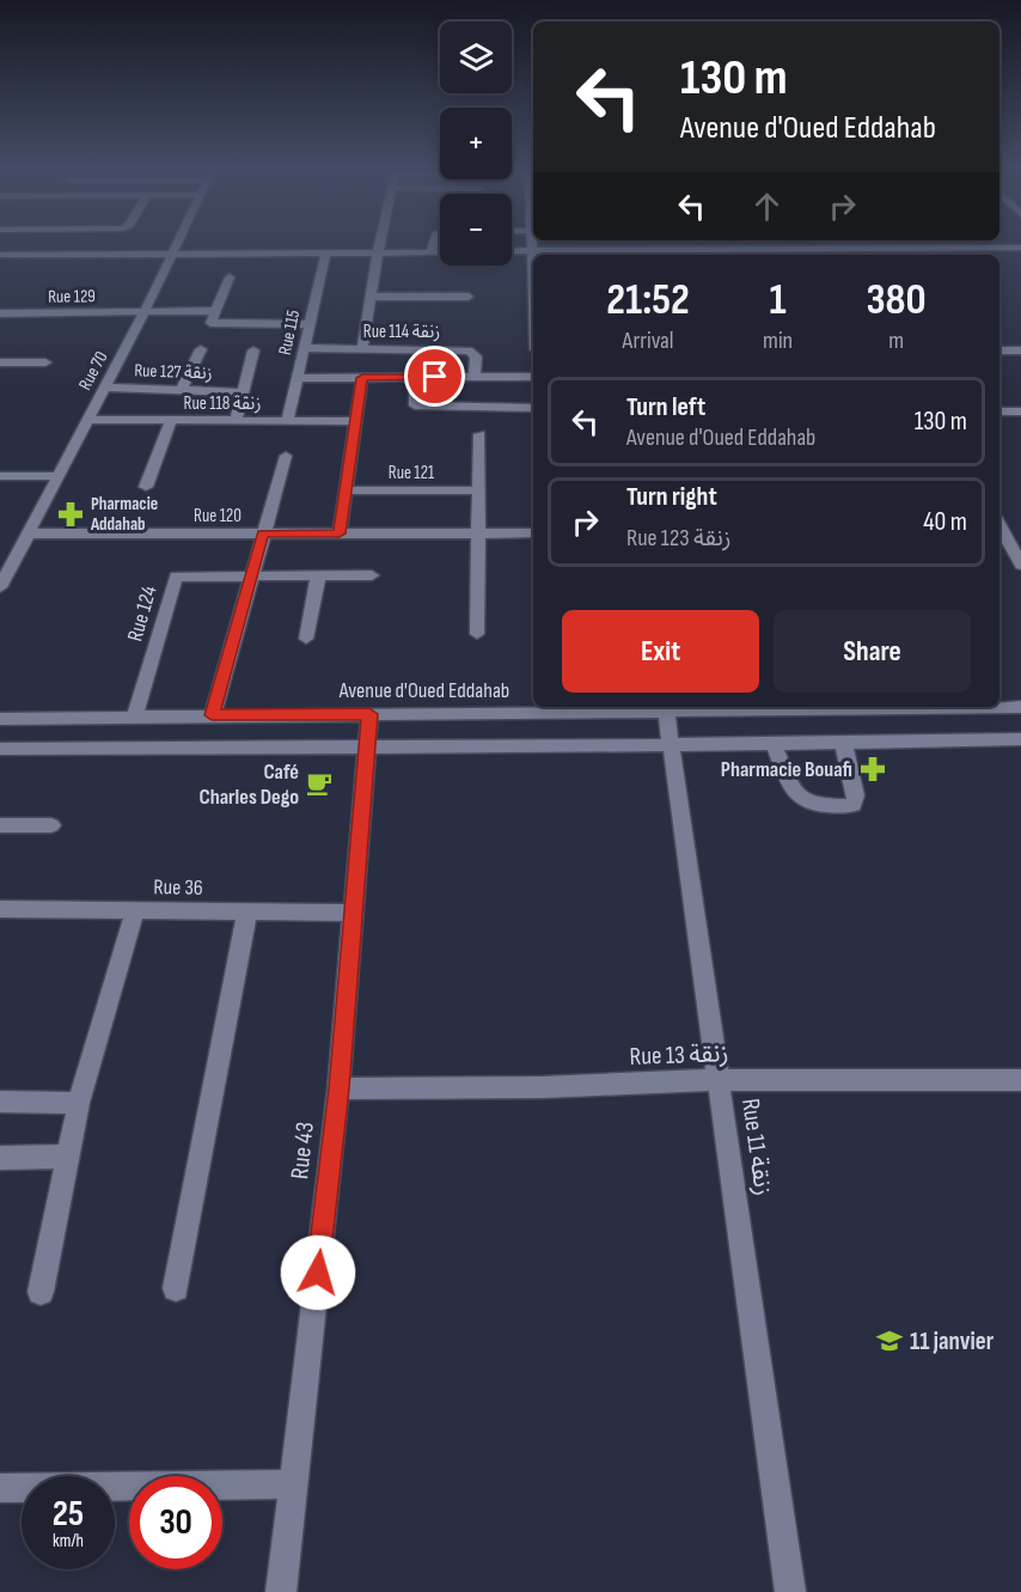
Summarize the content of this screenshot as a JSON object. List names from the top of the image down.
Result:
{
  "streets": {
    "street": [
      "Rue 129",
      "Rue 114 زنقة",
      "Rue 115",
      "Rue 70",
      "Rue 127 زنقة",
      "Rue 118 زنقة",
      "Rue 121",
      "Rue 120",
      "Rue 124",
      "Avenue d'Oued Eddahab",
      "Rue 36",
      "Rue 13 زنقة",
      "Rue 11 زنقة",
      "Rue 43"
    ]
  },
  "crossings": [
    ["Rue 129", "Rue 70"],
    ["Rue 114 زنقة", "Rue 115"],
    ["Rue 115", "Rue 118 زنقة"],
    ["Rue 70", "Rue 127 زنقة"],
    ["Rue 70", "Rue 118 زنقة"],
    ["Rue 70", "Rue 120"],
    ["Rue 124", "Avenue d'Oued Eddahab"],
    ["Avenue d'Oued Eddahab", "Rue 11 زنقة"],
    ["Avenue d'Oued Eddahab", "Rue 43"],
    ["Rue 36", "Rue 43"],
    ["Rue 13 زنقة", "Rue 11 زنقة"],
    ["Rue 13 زنقة", "Rue 43"]
  ],
  "places": {
    "pharmacy": ["Pharmacie Addahab", "Pharmacie Bouafi"],
    "cafe": ["Café Charles Dego"],
    "school or university": ["11 janvier"]
  },
  "page": {
    "map_buttons": ["+", "−"],
    "turn": ["130 m", "Avenue d'Oued Eddahab"],
    "eta": [
      "21:52",
      "Arrival",
      "1",
      "min",
      "380",
      "m"
    ],
    "list": [
      {
        "name": "Turn left",
        "note": "Avenue d'Oued Eddahab",
        "value": "130 m"
      },
      {
        "name": "Turn right",
        "note": "Rue 123 زنقة",
        "value": "40 m"
      }
    ],
    "buttons": ["Exit", "Share"],
    "speed": "25 km/h",
    "limit": "30"
  }
}
